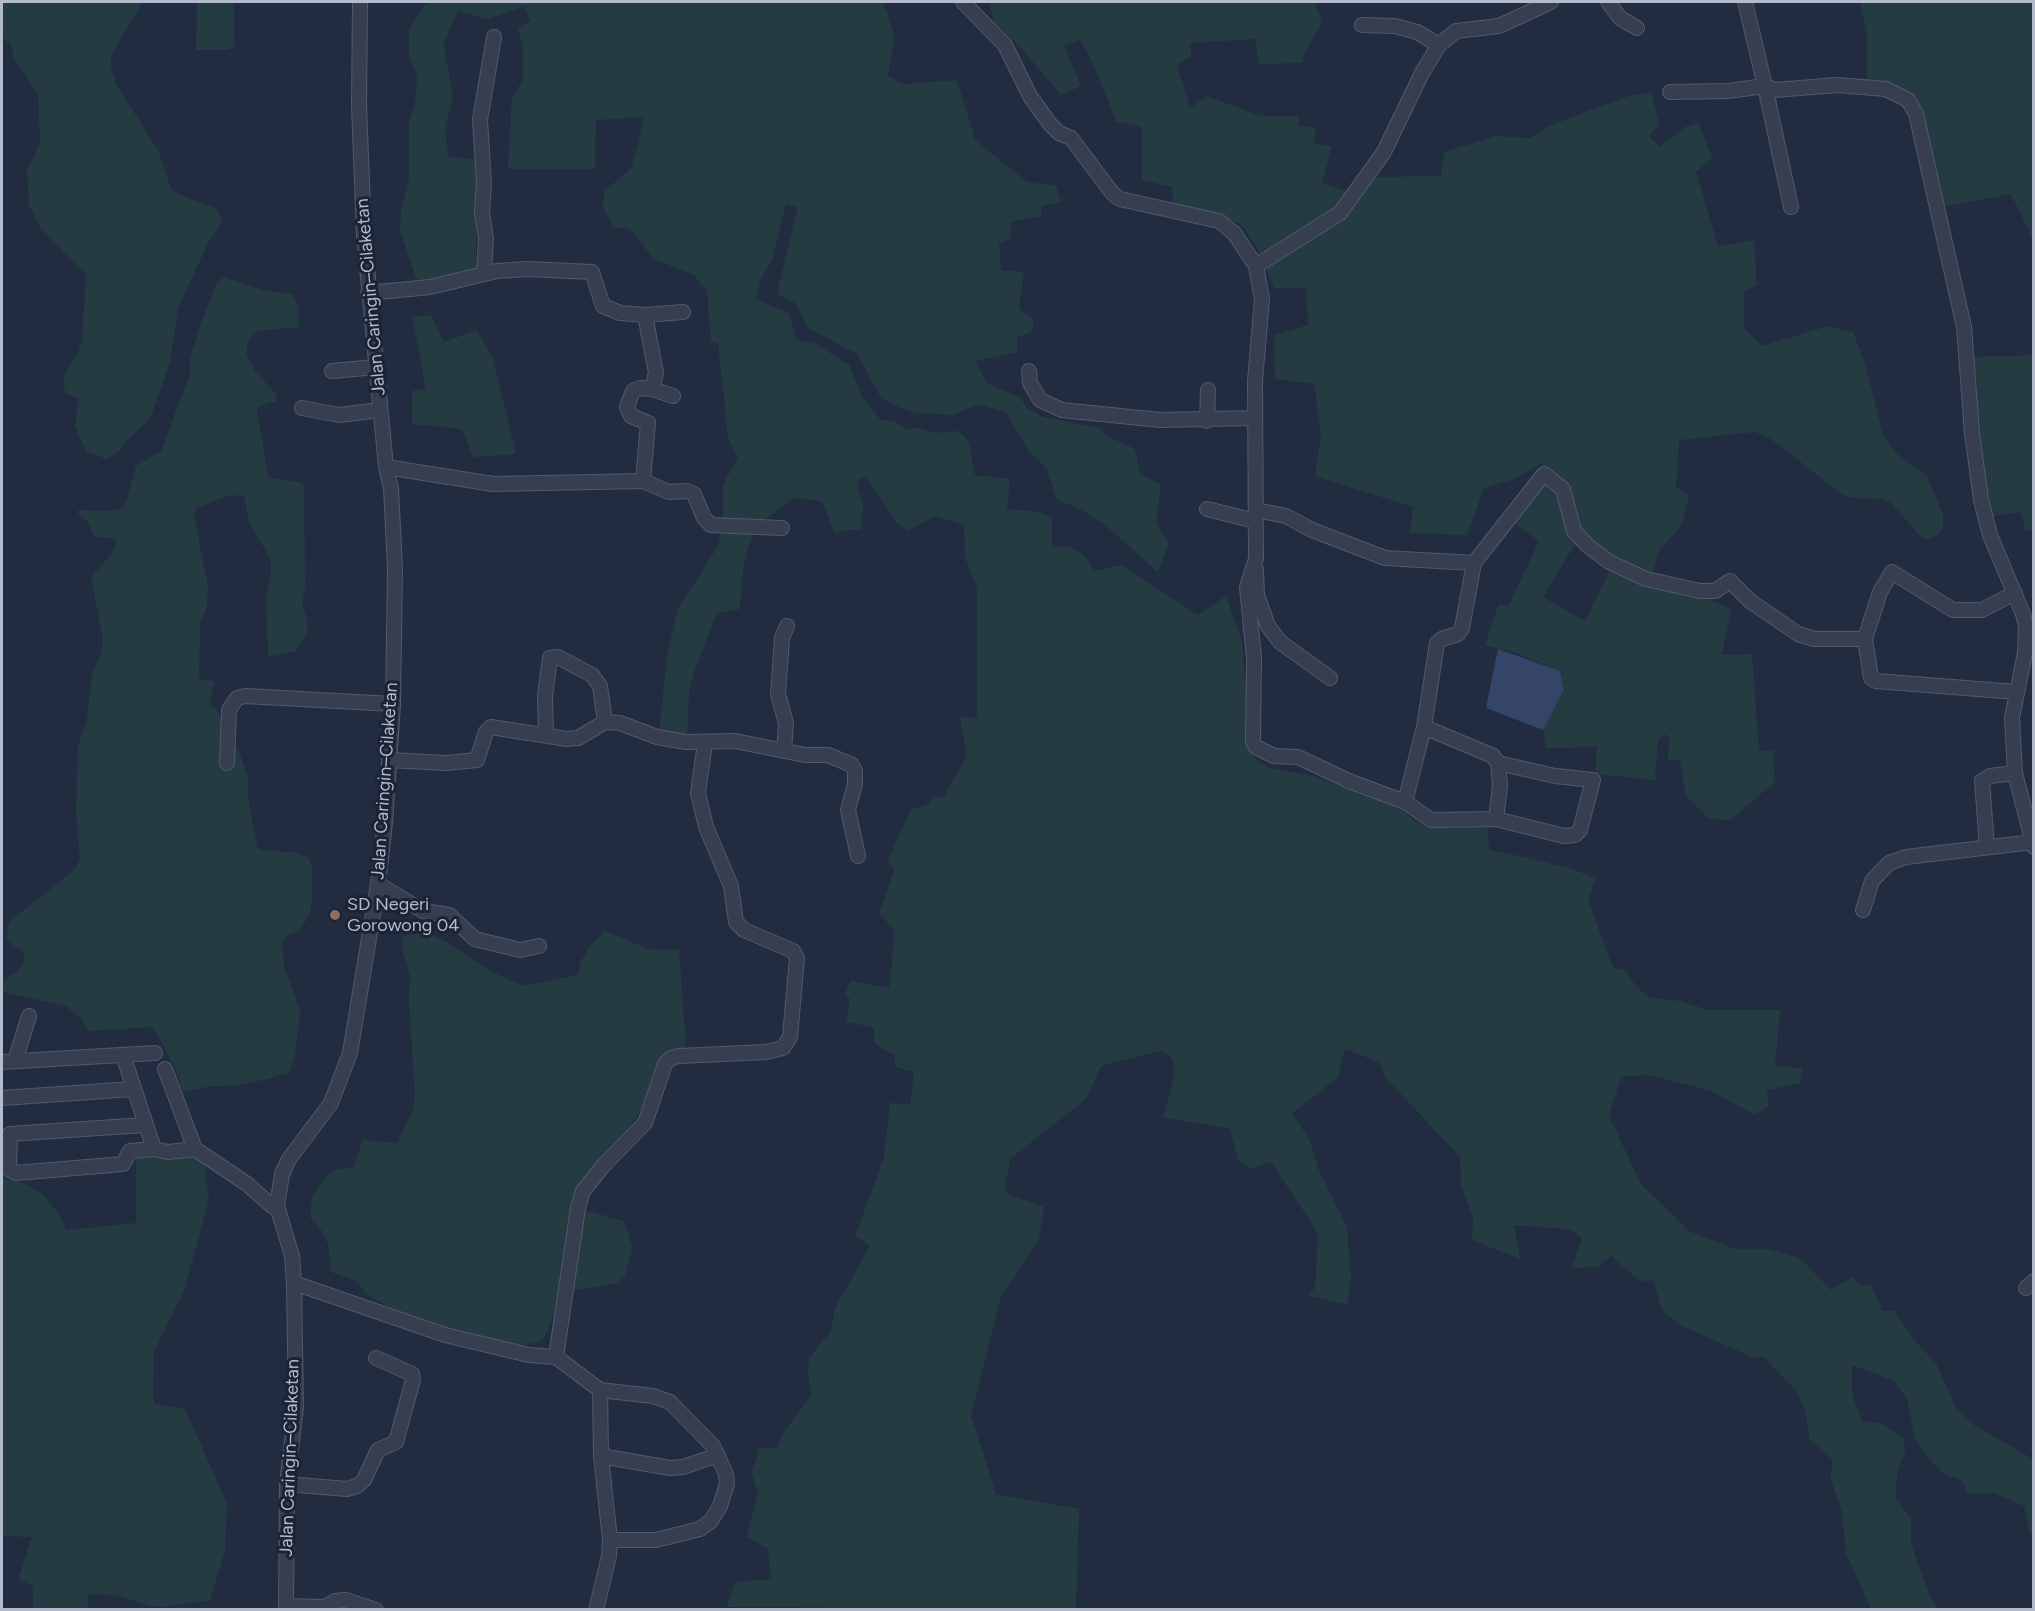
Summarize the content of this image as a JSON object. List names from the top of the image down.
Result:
{
  "streets": {
    "street": ["Jalan Caringin–Cilaketan"]
  },
  "places": ["SD Negeri Gorowong 04"]
}
